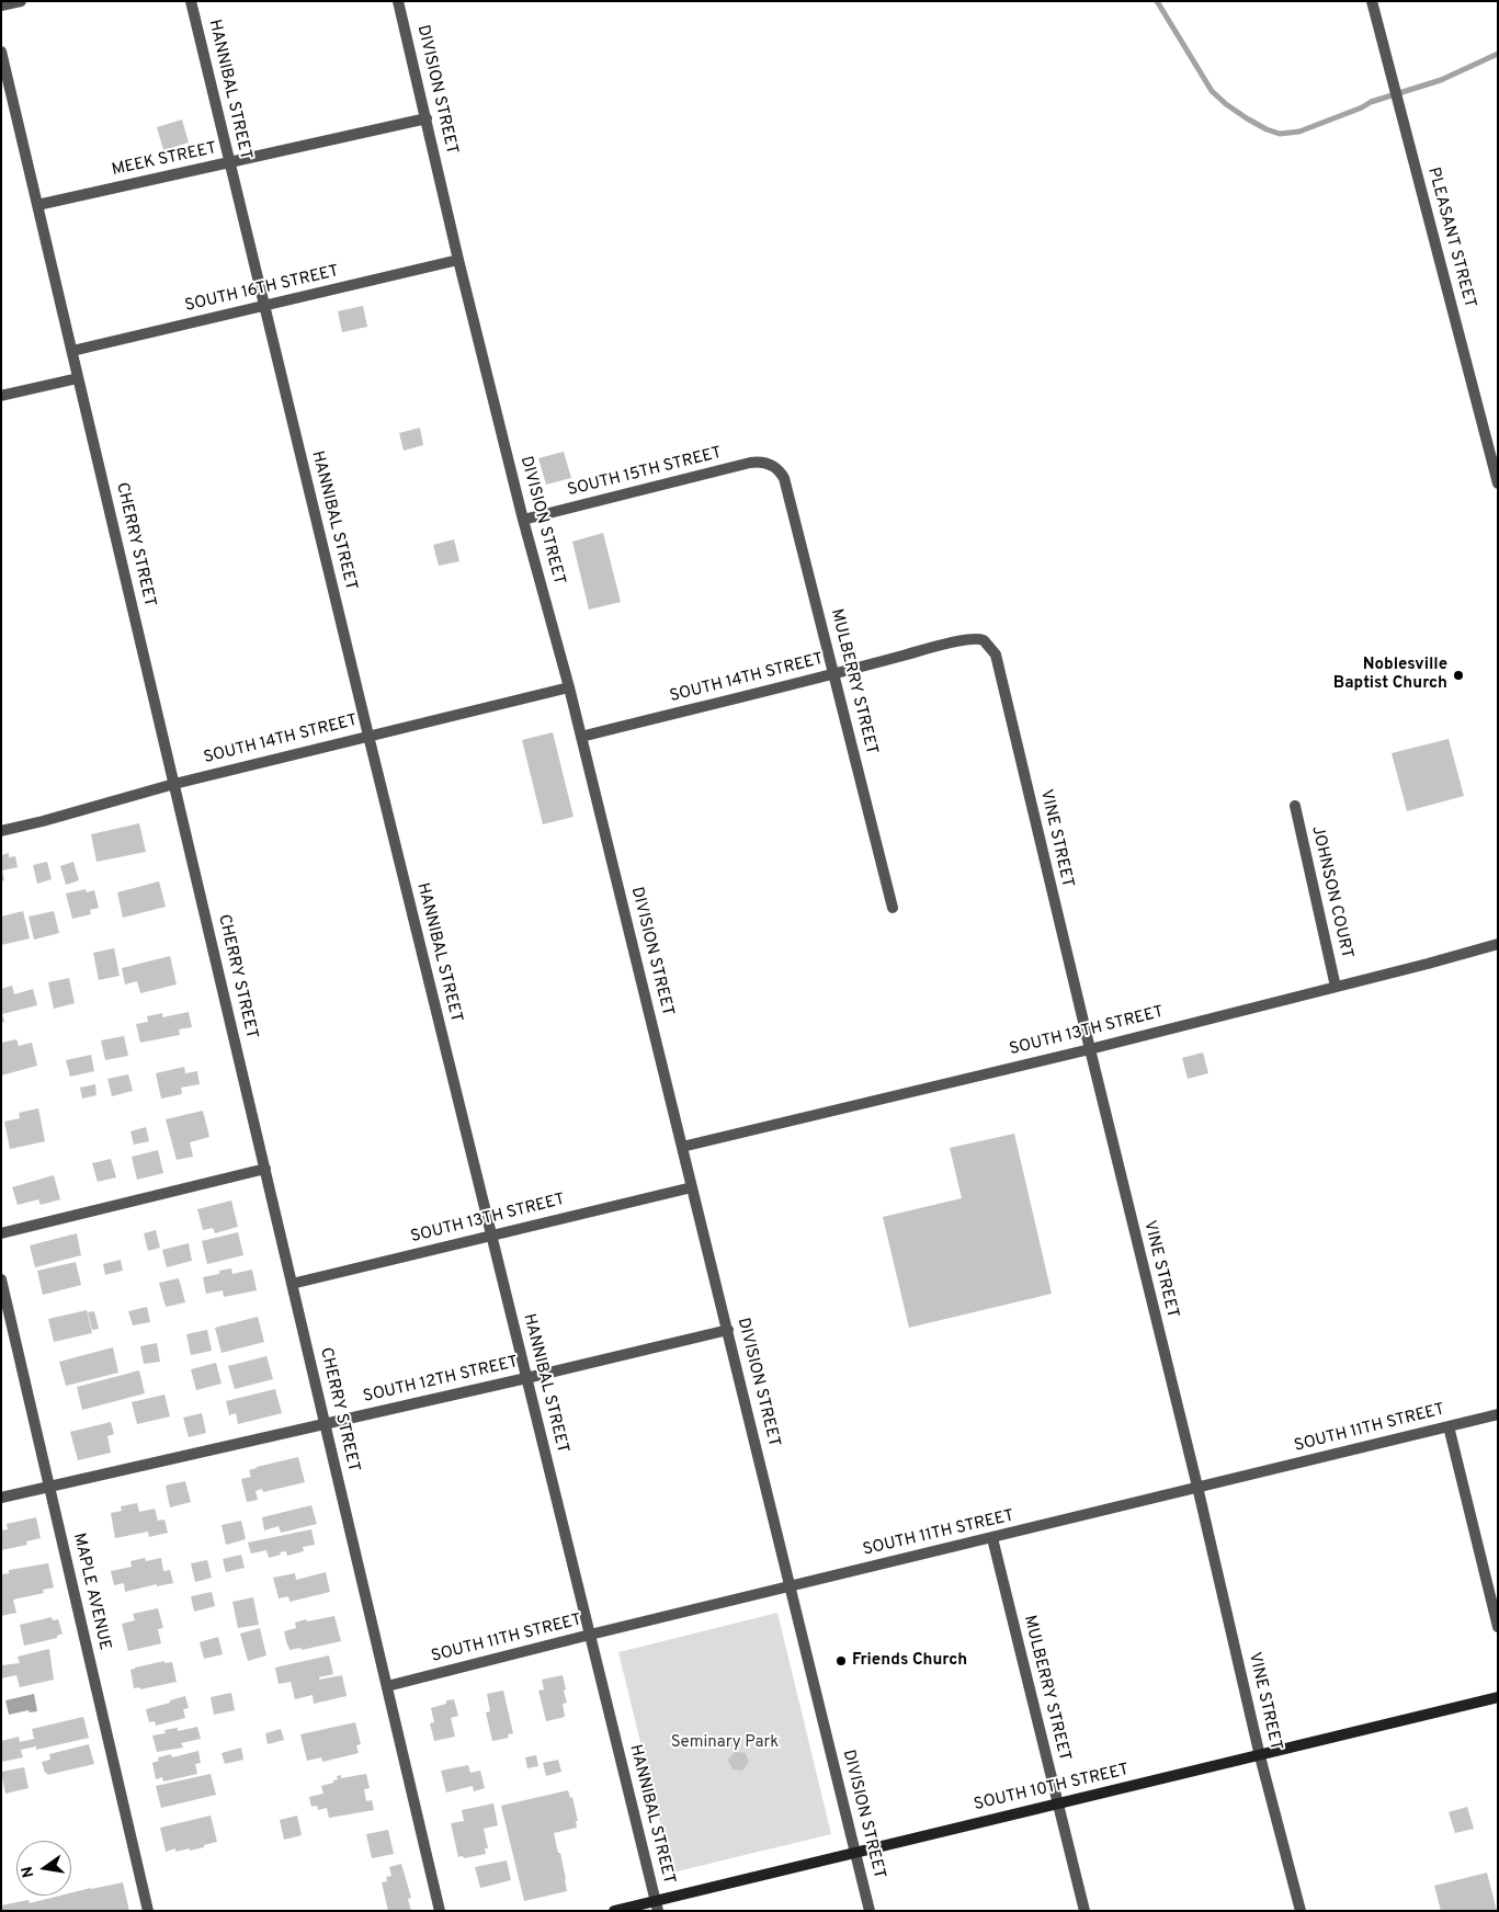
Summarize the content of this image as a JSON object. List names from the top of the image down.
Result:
{
  "streets": {
    "main road": ["SOUTH 10TH STREET"],
    "street": [
      "HANNIBAL STREET",
      "DIVISION STREET",
      "MEEK STREET",
      "PLEASANT STREET",
      "SOUTH 16TH STREET",
      "SOUTH 15TH STREET",
      "CHERRY STREET",
      "SOUTH 14TH STREET",
      "MULBERRY STREET",
      "VINE STREET",
      "JOHNSON COURT",
      "SOUTH 13TH STREET",
      "SOUTH 12TH STREET",
      "SOUTH 11TH STREET",
      "MAPLE AVENUE"
    ]
  },
  "crossings": [
    ["HANNIBAL STREET", "MEEK STREET"],
    ["HANNIBAL STREET", "SOUTH 16TH STREET"],
    ["HANNIBAL STREET", "SOUTH 14TH STREET"],
    ["HANNIBAL STREET", "SOUTH 13TH STREET"],
    ["HANNIBAL STREET", "SOUTH 12TH STREET"],
    ["HANNIBAL STREET", "SOUTH 11TH STREET"],
    ["HANNIBAL STREET", "SOUTH 10TH STREET"],
    ["DIVISION STREET", "MEEK STREET"],
    ["DIVISION STREET", "SOUTH 16TH STREET"],
    ["DIVISION STREET", "SOUTH 15TH STREET"],
    ["DIVISION STREET", "SOUTH 14TH STREET"],
    ["DIVISION STREET", "SOUTH 13TH STREET"],
    ["DIVISION STREET", "SOUTH 12TH STREET"],
    ["DIVISION STREET", "SOUTH 11TH STREET"],
    ["DIVISION STREET", "SOUTH 10TH STREET"],
    ["MEEK STREET", "CHERRY STREET"],
    ["SOUTH 16TH STREET", "CHERRY STREET"],
    ["SOUTH 15TH STREET", "MULBERRY STREET"],
    ["CHERRY STREET", "SOUTH 14TH STREET"],
    ["CHERRY STREET", "SOUTH 13TH STREET"],
    ["CHERRY STREET", "SOUTH 12TH STREET"],
    ["CHERRY STREET", "SOUTH 11TH STREET"],
    ["SOUTH 14TH STREET", "MULBERRY STREET"],
    ["SOUTH 14TH STREET", "VINE STREET"],
    ["MULBERRY STREET", "SOUTH 11TH STREET"],
    ["MULBERRY STREET", "SOUTH 10TH STREET"],
    ["VINE STREET", "SOUTH 13TH STREET"],
    ["VINE STREET", "SOUTH 11TH STREET"],
    ["VINE STREET", "SOUTH 10TH STREET"],
    ["JOHNSON COURT", "SOUTH 13TH STREET"],
    ["SOUTH 12TH STREET", "MAPLE AVENUE"]
  ],
  "parks": ["Seminary Park"],
  "places": ["Noblesville Baptist Church", "Friends Church"],
  "north": "left"
}
